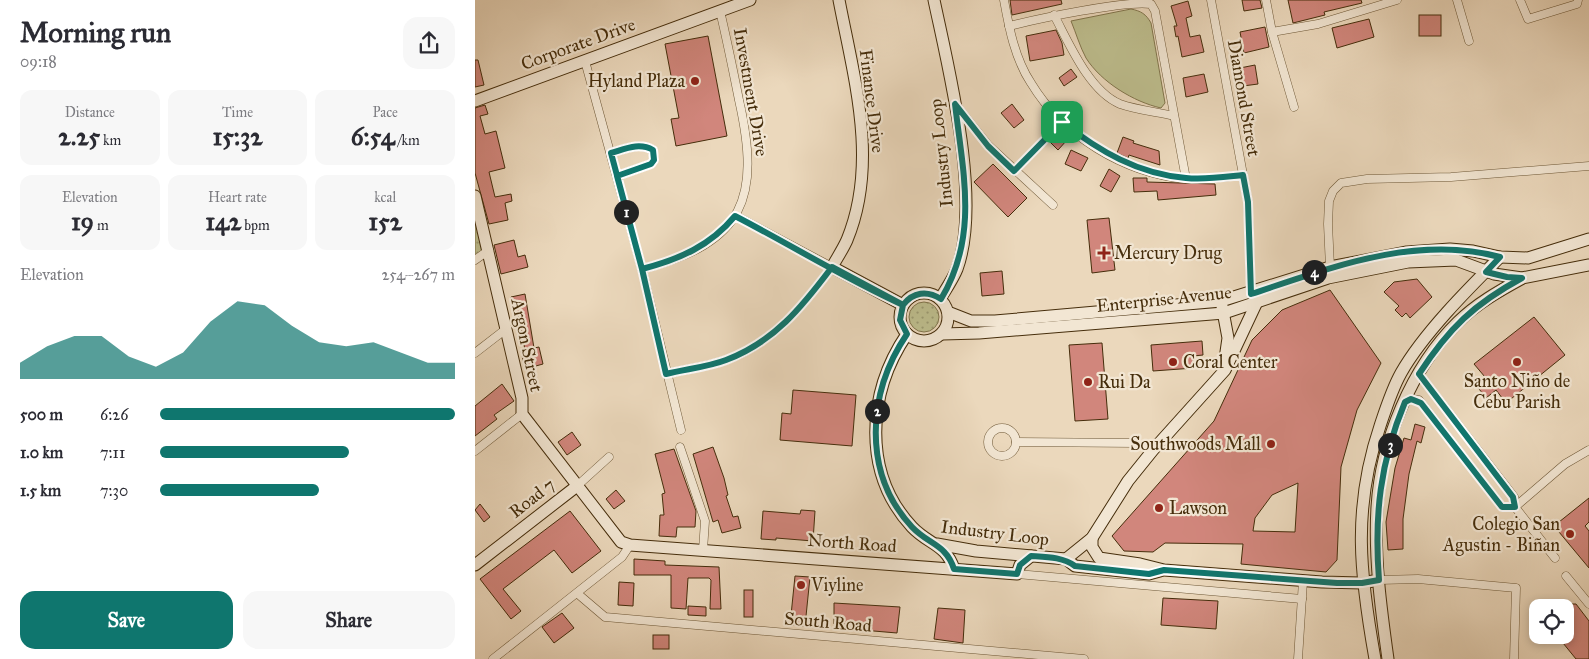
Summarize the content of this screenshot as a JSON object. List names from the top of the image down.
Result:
{
  "streets": {
    "street": [
      "Corporate Drive",
      "Investment Drive",
      "Diamond Street",
      "Finance Drive",
      "Industry Loop",
      "Enterprise Avenue",
      "Argon Street",
      "Road 7",
      "North Road",
      "South Road"
    ]
  },
  "crossings": [
    ["Corporate Drive", "Investment Drive"],
    ["Diamond Street", "Enterprise Avenue"],
    ["Industry Loop", "Enterprise Avenue"],
    ["Argon Street", "Road 7"]
  ],
  "places": {
    "other": [
      "Hyland Plaza",
      "Coral Center",
      "Santo Niño de Cebu Parish",
      "Rui Da",
      "Southwoods Mall",
      "Lawson",
      "Colegio San Agustin - Biñan",
      "Viyline"
    ],
    "health": ["Mercury Drug"]
  },
  "page": {
    "heading": ["Morning run", "09:18"],
    "stats": [
      ["Distance", "2.25 km"],
      ["Time", "15:32"],
      ["Pace", "6:54 /km"],
      ["Elevation", "19 m"],
      ["Heart rate", "142 bpm"],
      ["kcal", "152"]
    ],
    "pins": [
      "1",
      "4",
      "2",
      "3"
    ],
    "chart": ["Elevation", "254–267 m"],
    "list": [
      {
        "name": "500 m",
        "note": "6:26"
      },
      {
        "name": "1.0 km",
        "note": "7:11"
      },
      {
        "name": "1.5 km",
        "note": "7:30"
      }
    ],
    "buttons": ["Save", "Share"]
  }
}
